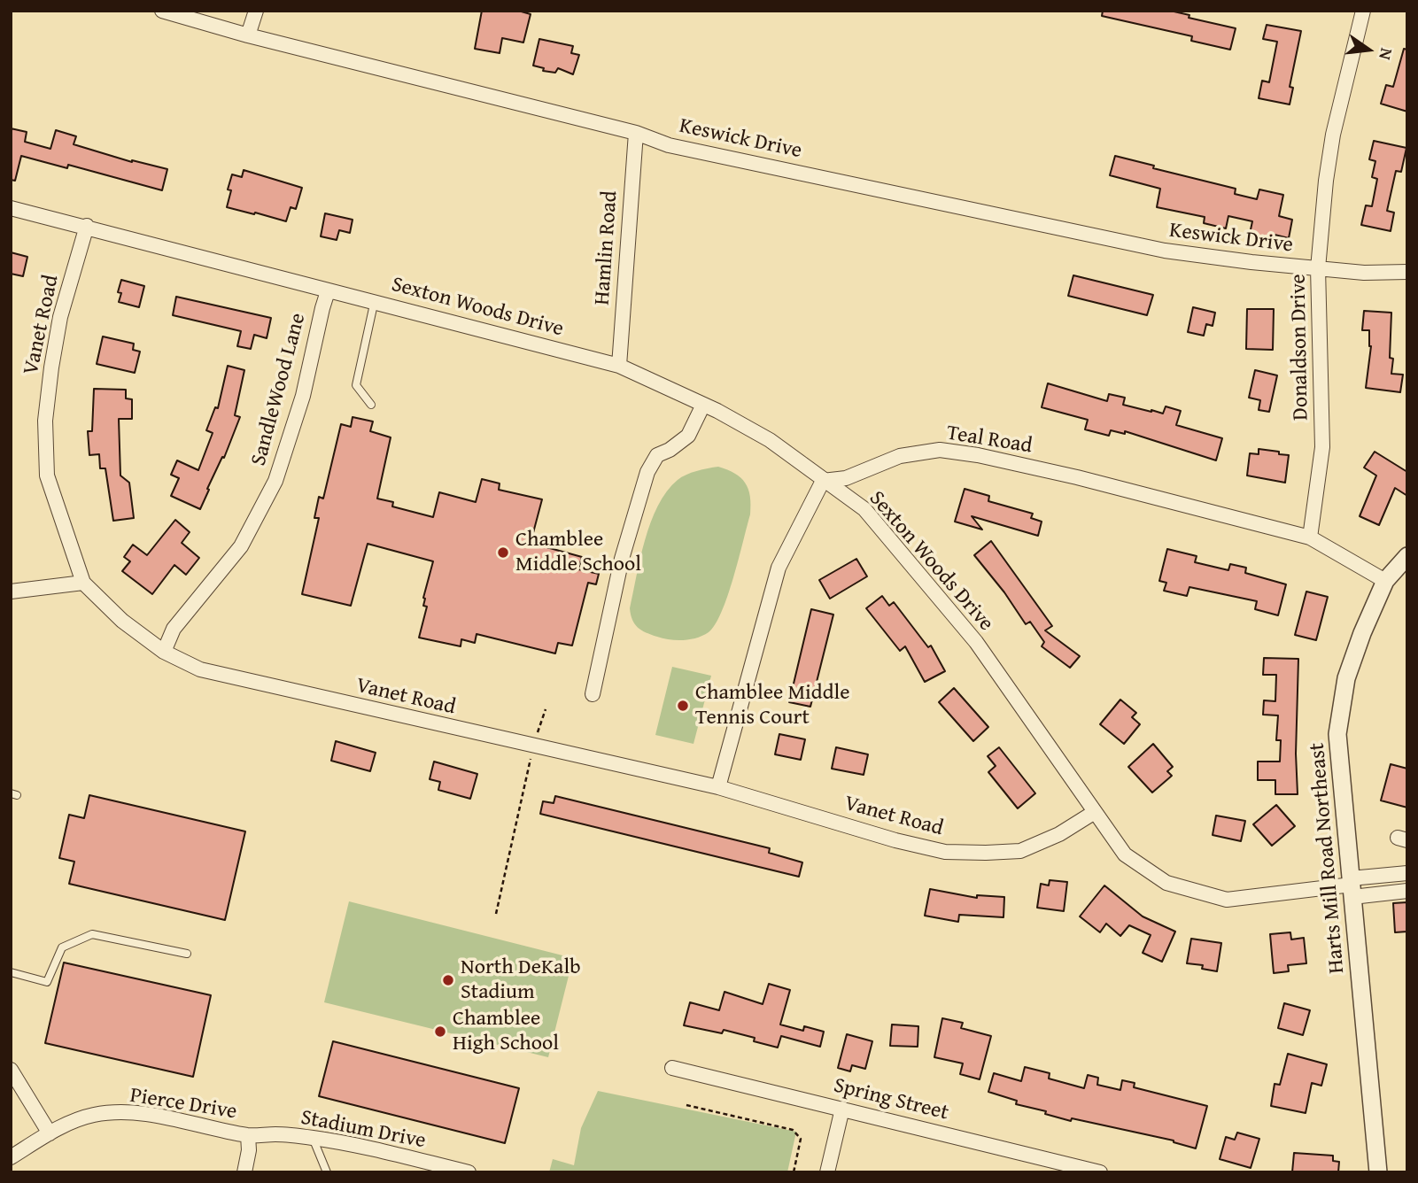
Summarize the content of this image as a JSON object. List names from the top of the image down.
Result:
{
  "streets": {
    "street": [
      "Keswick Drive",
      "Hamlin Road",
      "Sexton Woods Drive",
      "Vanet Road",
      "Donaldson Drive",
      "SandleWood Lane",
      "Teal Road",
      "Harts Mill Road Northeast",
      "Spring Street",
      "Pierce Drive",
      "Stadium Drive"
    ]
  },
  "crossings": [
    ["Keswick Drive", "Hamlin Road"],
    ["Keswick Drive", "Donaldson Drive"],
    ["Hamlin Road", "Sexton Woods Drive"],
    ["Sexton Woods Drive", "Vanet Road"],
    ["Sexton Woods Drive", "SandleWood Lane"],
    ["Sexton Woods Drive", "Teal Road"],
    ["Sexton Woods Drive", "Harts Mill Road Northeast"],
    ["Vanet Road", "SandleWood Lane"],
    ["Donaldson Drive", "Teal Road"],
    ["Teal Road", "Harts Mill Road Northeast"],
    ["Pierce Drive", "Stadium Drive"]
  ],
  "places": [
    "Chamblee Middle School",
    "Chamblee Middle Tennis Court",
    "North DeKalb Stadium",
    "Chamblee High School"
  ],
  "north": "right"
}
